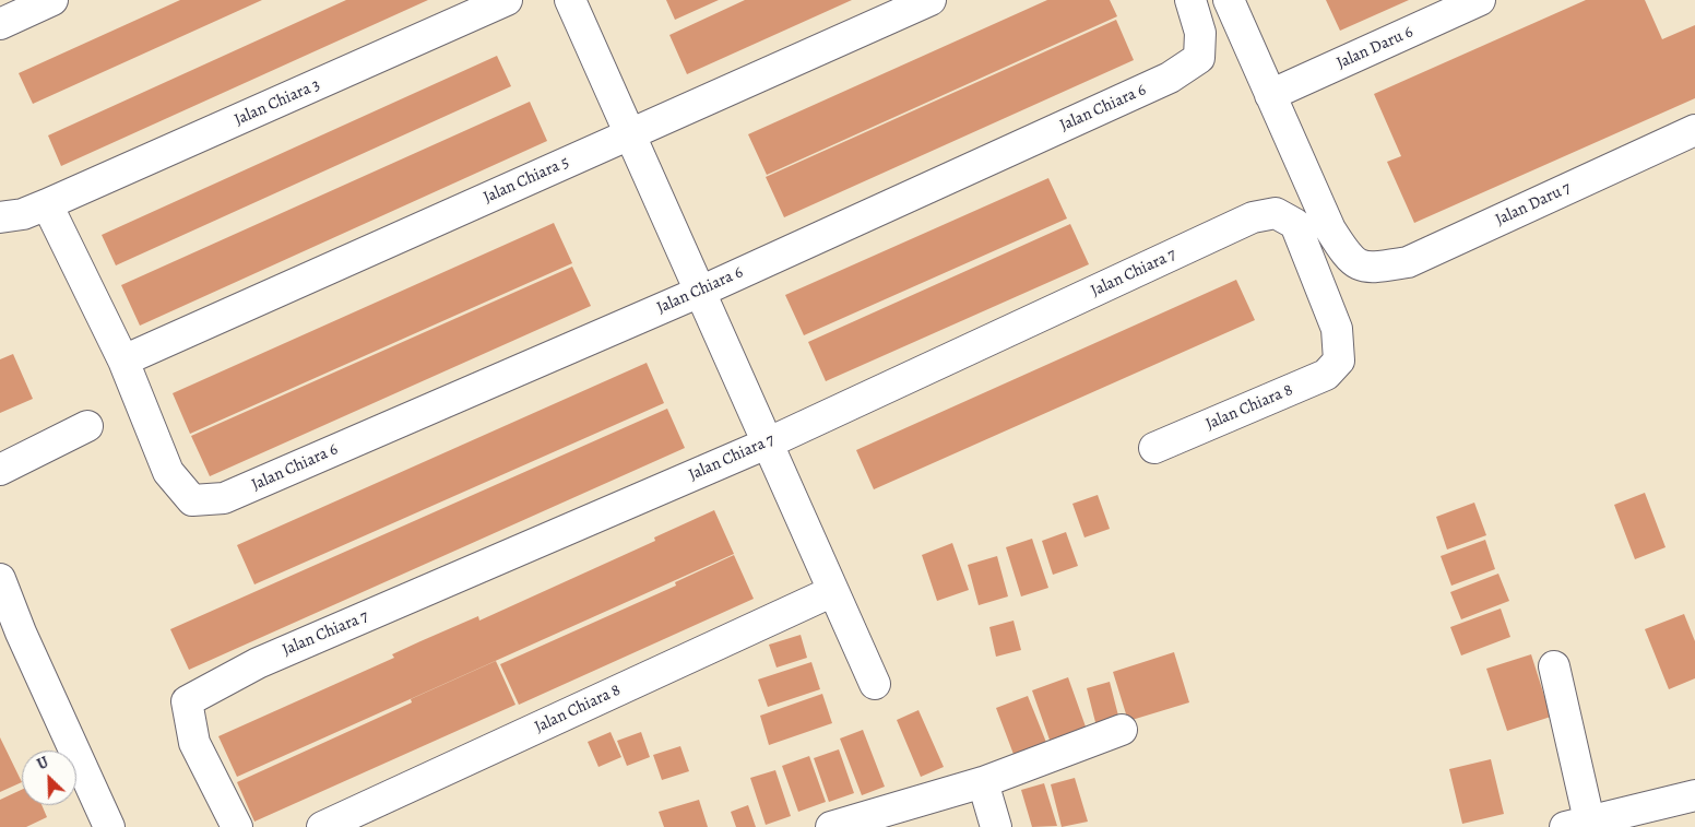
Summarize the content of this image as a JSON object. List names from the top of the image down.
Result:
{
  "streets": {
    "street": [
      "Jalan Daru 6",
      "Jalan Chiara 3",
      "Jalan Chiara 6",
      "Jalan Chiara 5",
      "Jalan Daru 7",
      "Jalan Chiara 7",
      "Jalan Chiara 8"
    ]
  },
  "crossings": [
    ["Jalan Daru 6", "Jalan Daru 7"],
    ["Jalan Chiara 6", "Jalan Chiara 5"],
    ["Jalan Chiara 7", "Jalan Chiara 8"]
  ],
  "north": "top left"
}
